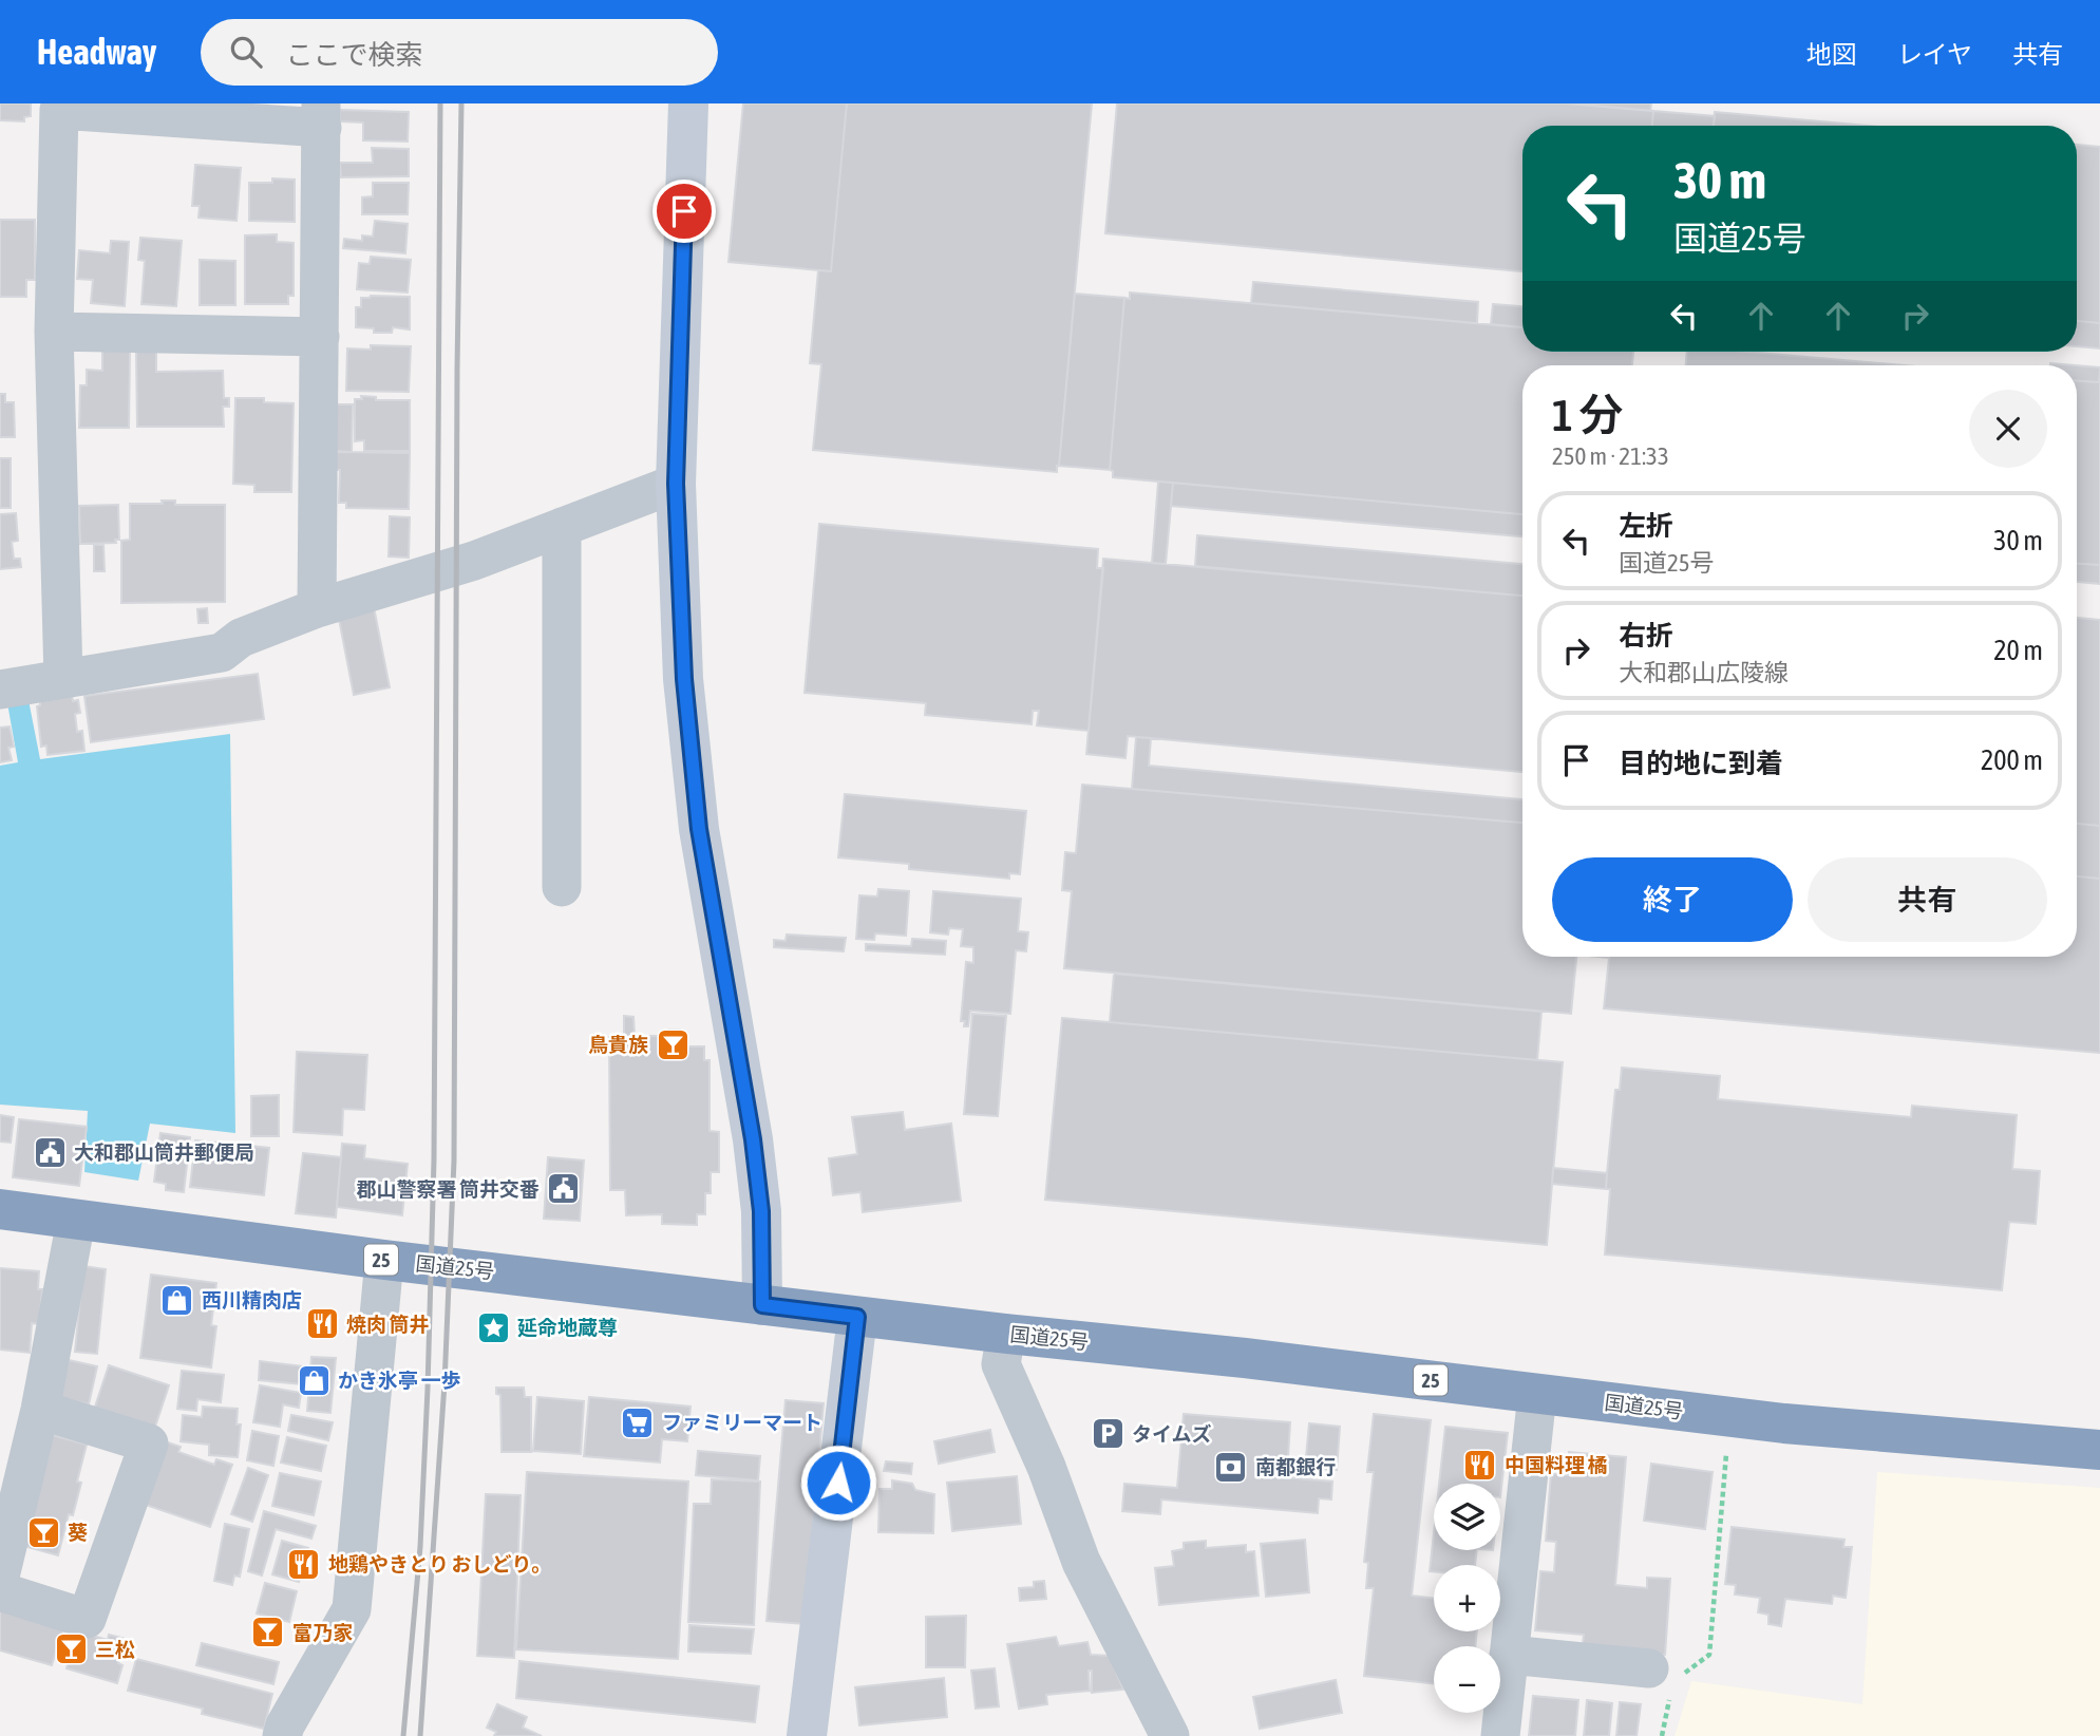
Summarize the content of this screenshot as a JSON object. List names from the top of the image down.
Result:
{
  "streets": {
    "highway": ["25", "国道25号"]
  },
  "places": {
    "bar": [
      "鳥貴族",
      "葵",
      "富乃家",
      "三松"
    ],
    "public building": ["大和郡山筒井郵便局", "郡山警察署 筒井交番"],
    "shop": ["西川精肉店", "かき氷亭 一歩"],
    "restaurant": ["焼肉 筒井", "中国料理 橘", "地鶏やきとり おしどり。"],
    "place": ["延命地蔵尊"],
    "supermarket": ["ファミリーマート"],
    "parking": ["タイムズ"],
    "bank": ["南都銀行"]
  },
  "page": {
    "header": "Headway",
    "search": "ここで検索",
    "nav": ["地図", "レイヤ", "共有"],
    "turn": ["30 m", "国道25号"],
    "heading": ["1 分", "250 m · 21:33"],
    "list": [
      {
        "name": "左折",
        "note": "国道25号",
        "value": "30 m"
      },
      {
        "name": "右折",
        "note": "大和郡山広陵線",
        "value": "20 m"
      },
      {
        "name": "目的地に到着",
        "value": "200 m"
      }
    ],
    "buttons": ["終了", "共有"],
    "map_buttons": ["+", "−"]
  }
}
